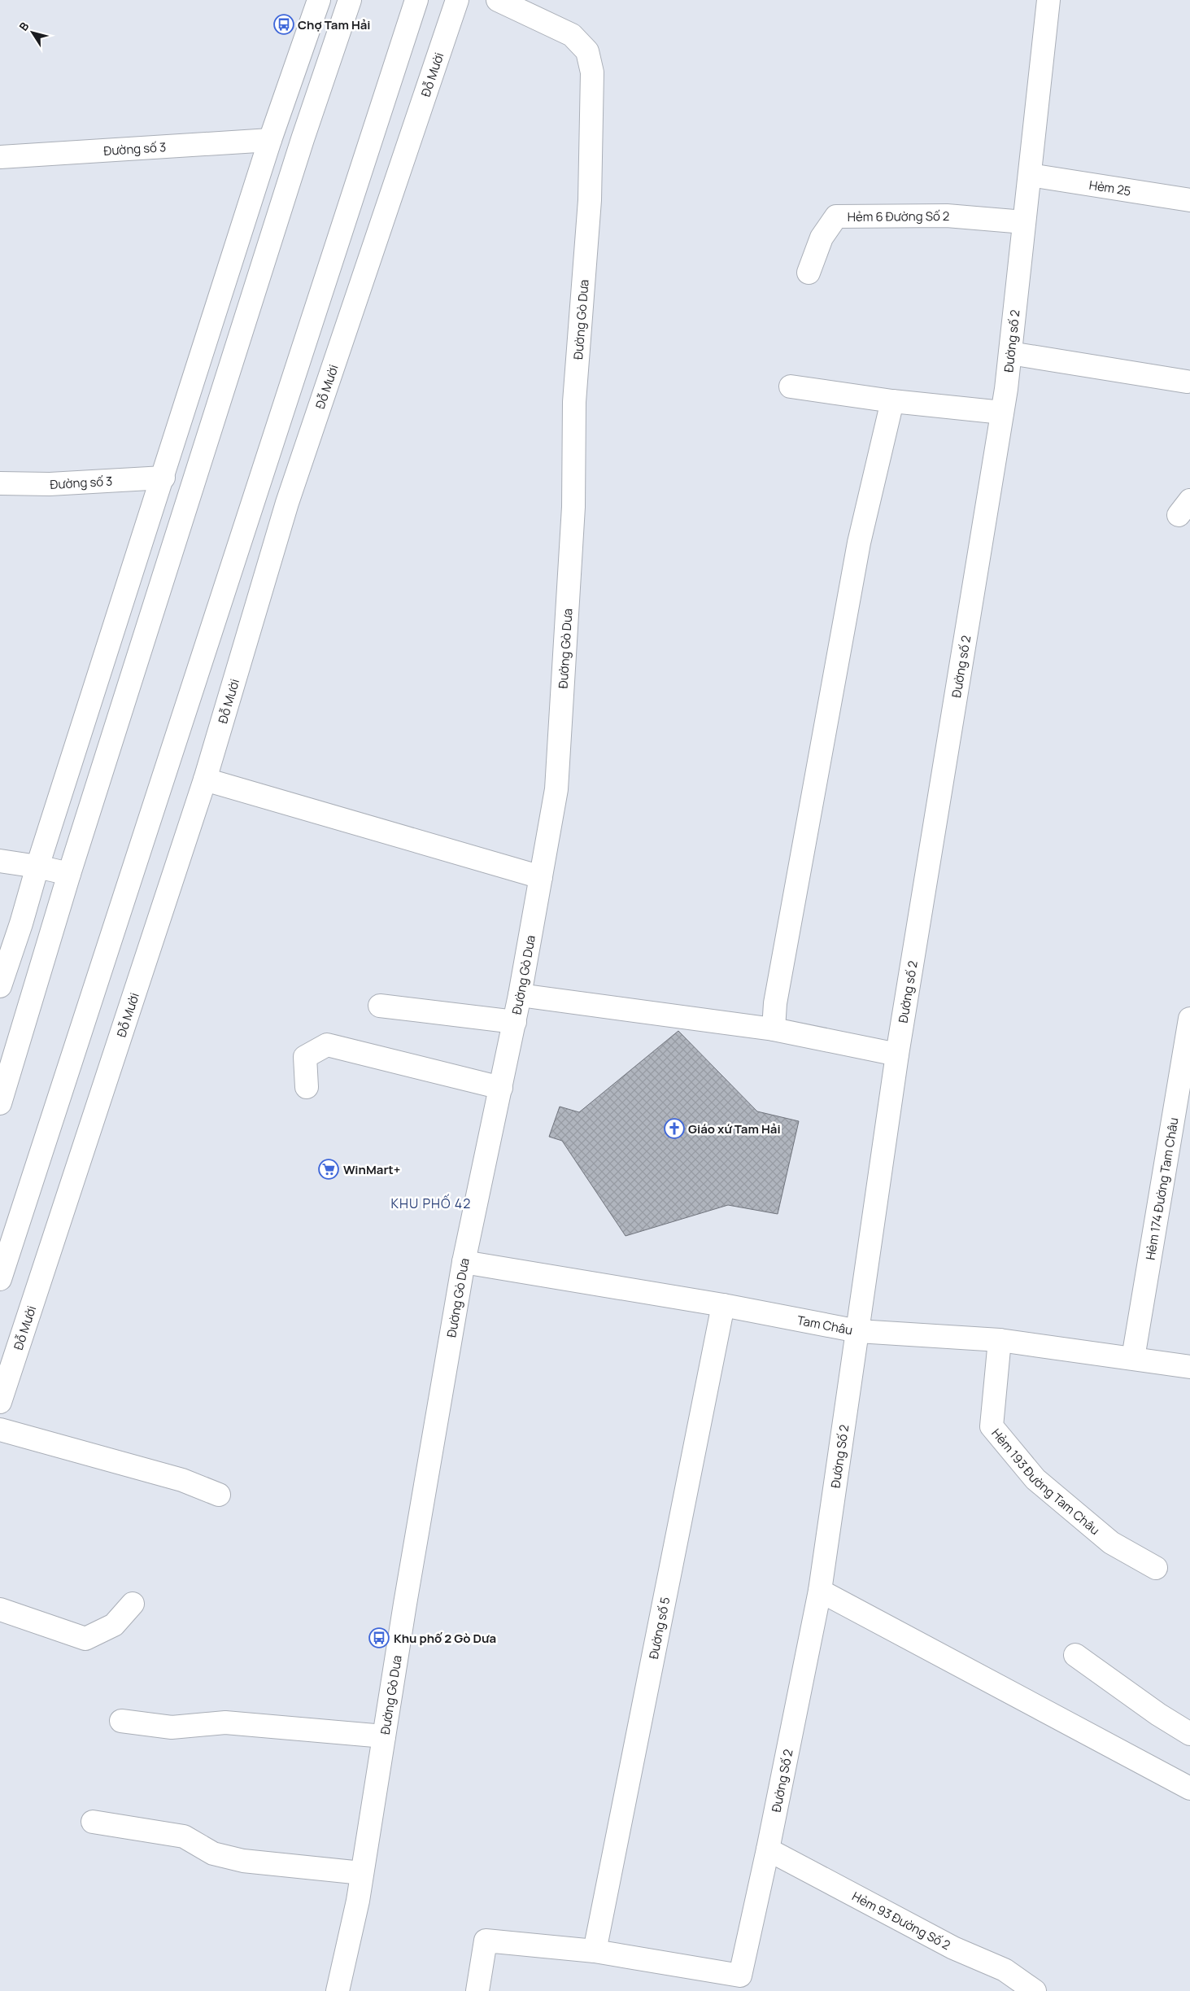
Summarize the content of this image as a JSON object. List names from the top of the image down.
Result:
{
  "streets": {
    "main road": [
      "Đỗ Mười",
      "Đường số 3",
      "Hèm 25",
      "Hẻm 6 Đường Số 2",
      "Đường Gò Dưa",
      "Đường số 2",
      "Hẻm 174 Đường Tam Châu",
      "Tam Châu",
      "Đường Số 2",
      "Hẻm 193 Đường Tam Châu",
      "Đường số 5",
      "Hẻm 93 Đường Số 2"
    ]
  },
  "crossings": [
    ["Hèm 25", "Đường số 2"],
    ["Hẻm 6 Đường Số 2", "Đường số 2"],
    ["Đường Gò Dưa", "Tam Châu"],
    ["Đường số 2", "Tam Châu"],
    ["Đường số 2", "Đường Số 2"],
    ["Hẻm 174 Đường Tam Châu", "Tam Châu"],
    ["Tam Châu", "Đường Số 2"],
    ["Tam Châu", "Hẻm 193 Đường Tam Châu"],
    ["Tam Châu", "Đường số 5"],
    ["Đường Số 2", "Đường số 5"],
    ["Đường Số 2", "Hẻm 93 Đường Số 2"]
  ],
  "districts": ["KHU PHỐ 42"],
  "places": {
    "bus stop": ["Chợ Tam Hải", "Khu phố 2 Gò Dưa"],
    "church": ["Giáo xứ Tam Hải"],
    "supermarket": ["WinMart+"]
  },
  "north": "top left"
}
